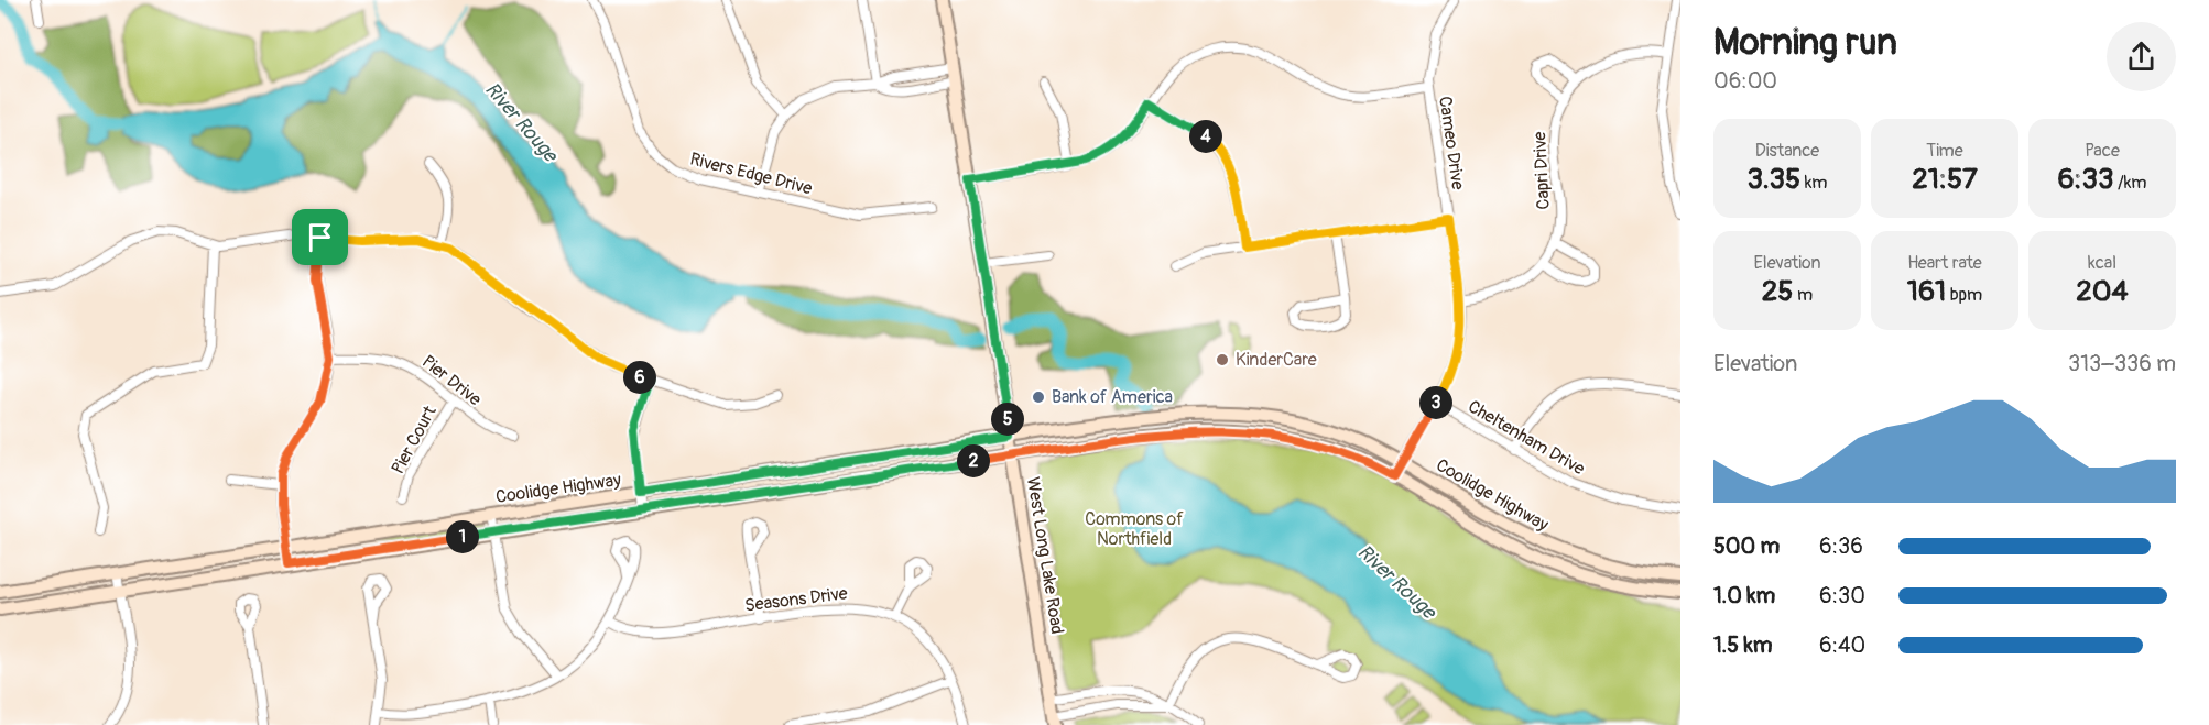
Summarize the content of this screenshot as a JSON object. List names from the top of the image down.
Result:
{
  "streets": {
    "main road": ["Coolidge Highway", "West Long Lake Road"],
    "street": [
      "Cameo Drive",
      "Capri Drive",
      "Rivers Edge Drive",
      "Pier Drive",
      "Cheltenham Drive",
      "Pier Court",
      "Seasons Drive"
    ]
  },
  "crossings": [
    ["Cameo Drive", "Capri Drive"],
    ["Cameo Drive", "Cheltenham Drive"],
    ["Cameo Drive", "Coolidge Highway"],
    ["Pier Drive", "Pier Court"],
    ["Coolidge Highway", "West Long Lake Road"]
  ],
  "water": ["River Rouge"],
  "parks": ["Commons of Northfield"],
  "places": ["KinderCare", "Bank of America"],
  "page": {
    "heading": ["Morning run", "06:00"],
    "stats": [
      ["Distance", "3.35 km"],
      ["Time", "21:57"],
      ["Pace", "6:33 /km"],
      ["Elevation", "25 m"],
      ["Heart rate", "161 bpm"],
      ["kcal", "204"]
    ],
    "pins": [
      "4",
      "6",
      "3",
      "5",
      "2",
      "1"
    ],
    "chart": ["Elevation", "313–336 m"],
    "list": [
      {
        "name": "500 m",
        "note": "6:36"
      },
      {
        "name": "1.0 km",
        "note": "6:30"
      },
      {
        "name": "1.5 km",
        "note": "6:40"
      }
    ]
  }
}
